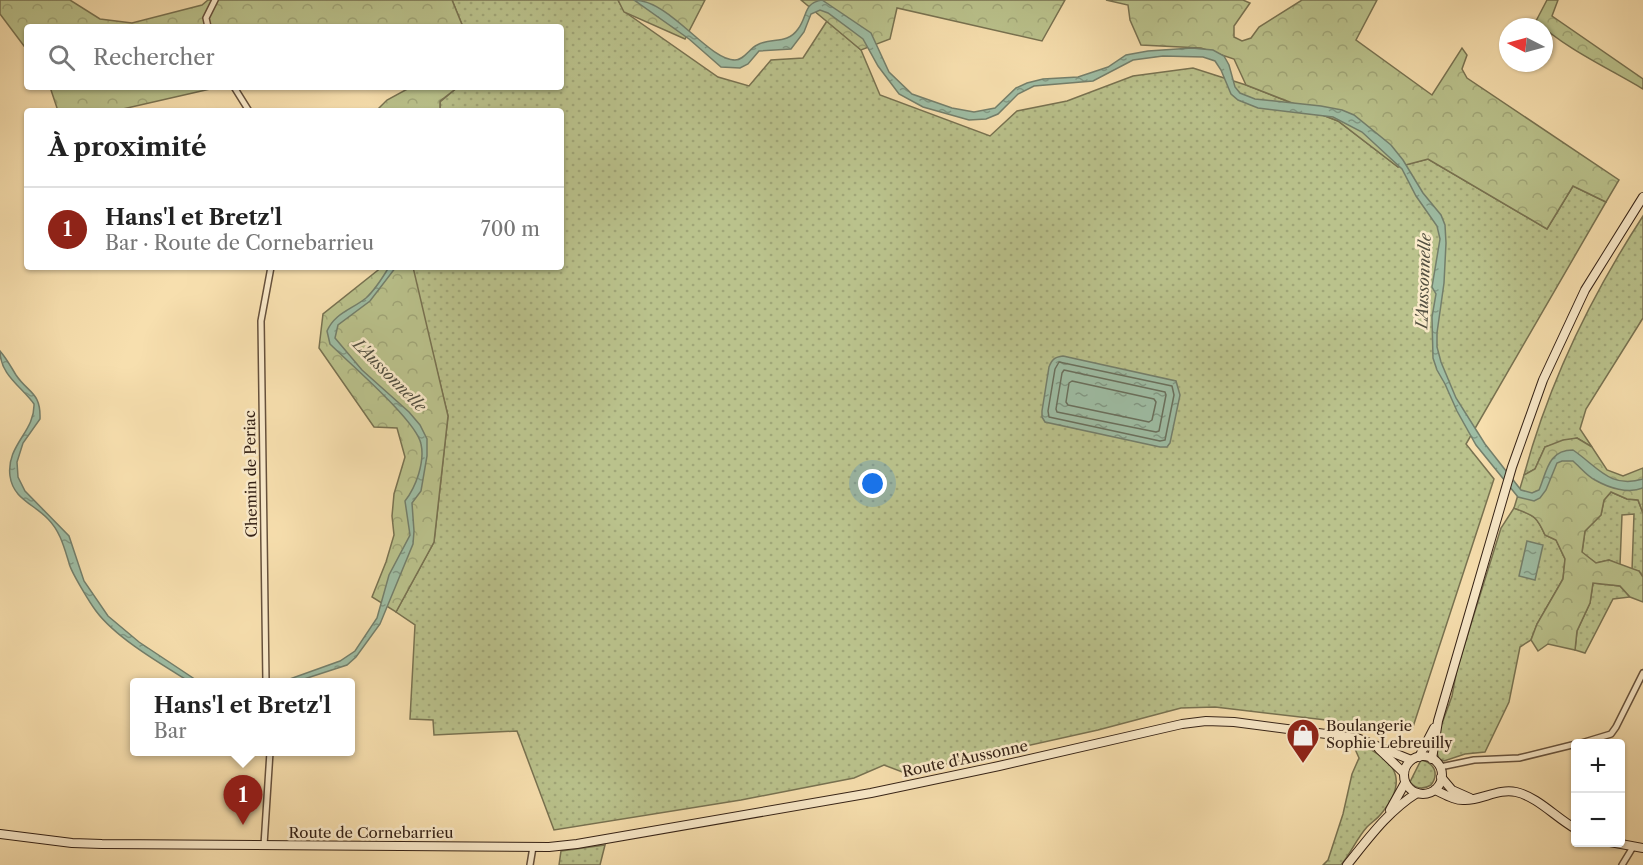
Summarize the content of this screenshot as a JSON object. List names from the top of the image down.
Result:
{
  "streets": {
    "main road": ["Route d'Aussonne", "Route de Cornebarrieu"],
    "street": ["Chemin de Periac"]
  },
  "crossings": [
    ["Route d'Aussonne", "Route de Cornebarrieu"]
  ],
  "water": ["L'Aussonnelle"],
  "places": {
    "shop": ["Boulangerie Sophie Lebreuilly"]
  },
  "north": "left",
  "page": {
    "search": "Rechercher",
    "heading": "À proximité",
    "list": [
      {
        "mark": "1",
        "name": "Hans'l et Bretz'l",
        "note": "Bar · Route de Cornebarrieu",
        "value": "700 m"
      }
    ],
    "popup": ["Hans'l et Bretz'l", "Bar"],
    "map_buttons": ["+", "−"],
    "pins": "1"
  }
}
